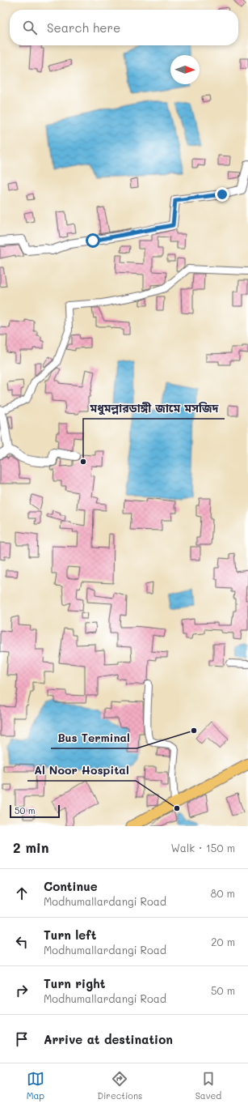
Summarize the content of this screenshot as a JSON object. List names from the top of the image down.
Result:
{
  "places": ["মধুমল্লারডাঙ্গী জামে মসজিদ", "Bus Terminal", "Al Noor Hospital"],
  "scale_bar": "50 m",
  "north": "right",
  "page": {
    "search": "Search here",
    "scale": "50 m",
    "heading": ["2 min", "Walk · 150 m"],
    "list": [
      ["Continue", "Modhumallardangi Road", "80 m"],
      ["Turn left", "Modhumallardangi Road", "20 m"],
      ["Turn right", "Modhumallardangi Road", "50 m"],
      "Arrive at destination"
    ],
    "nav": ["Map", "Directions", "Saved"]
  }
}
